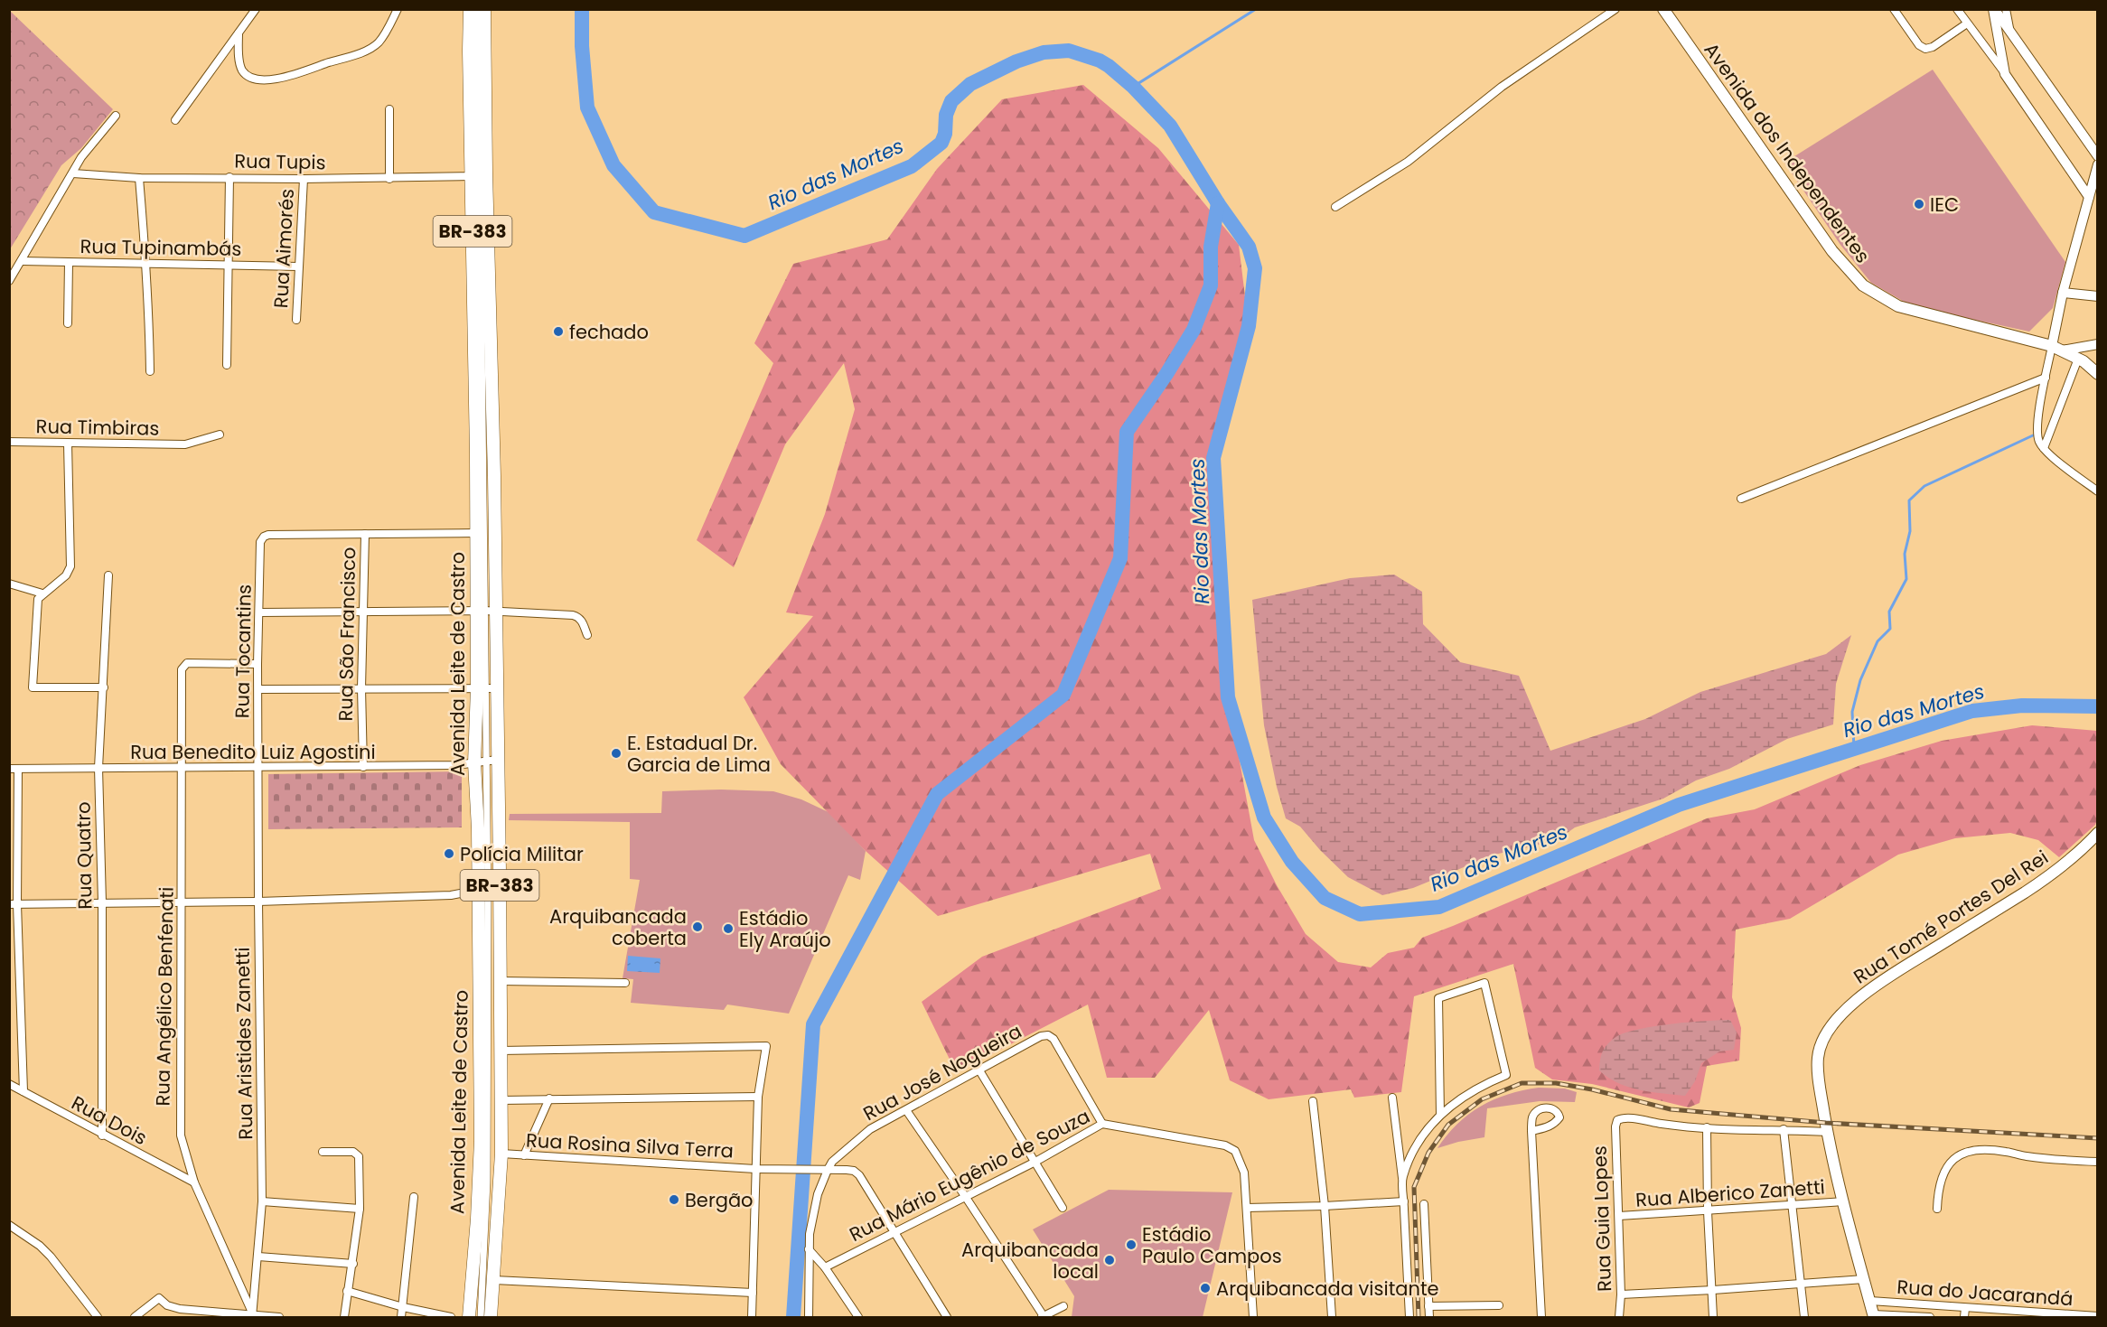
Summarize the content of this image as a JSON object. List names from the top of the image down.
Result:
{
  "streets": {
    "highway": ["BR-383", "Avenida Leite de Castro"],
    "main road": ["Avenida dos Independentes", "Rua Tomé Portes Del Rei"],
    "street": [
      "Rua Tupis",
      "Rua Tupinambás",
      "Rua Aimorés",
      "Rua Timbiras",
      "Rua São Francisco",
      "Rua Tocantins",
      "Rua Benedito Luiz Agostini",
      "Rua Quatro",
      "Rua Angélico Benfenati",
      "Rua Aristides Zanetti",
      "Rua José Nogueira",
      "Rua Dois",
      "Rua Rosina Silva Terra",
      "Rua Mário Eugênio de Souza",
      "Rua Alberico Zanetti",
      "Rua Guia Lopes",
      "Rua do Jacarandá"
    ]
  },
  "crossings": [
    ["Rua Tupis", "Rua Aimorés"],
    ["Rua Tupis", "Avenida Leite de Castro"],
    ["Rua Tupinambás", "Rua Aimorés"],
    ["Rua São Francisco", "Rua Tocantins"],
    ["Rua São Francisco", "Rua Benedito Luiz Agostini"],
    ["Rua Tocantins", "Rua Benedito Luiz Agostini"],
    ["Rua Tocantins", "Rua Angélico Benfenati"],
    ["Rua Tocantins", "Rua Aristides Zanetti"],
    ["Avenida Leite de Castro", "Rua Benedito Luiz Agostini"],
    ["Avenida Leite de Castro", "Rua Rosina Silva Terra"],
    ["Rua Benedito Luiz Agostini", "Rua Quatro"],
    ["Rua Benedito Luiz Agostini", "Rua Angélico Benfenati"],
    ["Rua Benedito Luiz Agostini", "Rua Aristides Zanetti"],
    ["Rua Quatro", "Rua Dois"],
    ["Rua Tomé Portes Del Rei", "Rua Alberico Zanetti"],
    ["Rua Tomé Portes Del Rei", "Rua do Jacarandá"],
    ["Rua Angélico Benfenati", "Rua Aristides Zanetti"],
    ["Rua Angélico Benfenati", "Rua Dois"],
    ["Rua José Nogueira", "Rua Rosina Silva Terra"],
    ["Rua José Nogueira", "Rua Mário Eugênio de Souza"],
    ["Rua Rosina Silva Terra", "Rua Mário Eugênio de Souza"],
    ["Rua Alberico Zanetti", "Rua Guia Lopes"]
  ],
  "water": ["Rio das Mortes"],
  "places": [
    "IEC",
    "fechado",
    "E. Estadual Dr. Garcia de Lima",
    "Polícia Militar",
    "Arquibancada coberta",
    "Estádio Ely Araújo",
    "Bergão",
    "Estádio Paulo Campos",
    "Arquibancada local",
    "Arquibancada visitante"
  ]
}
